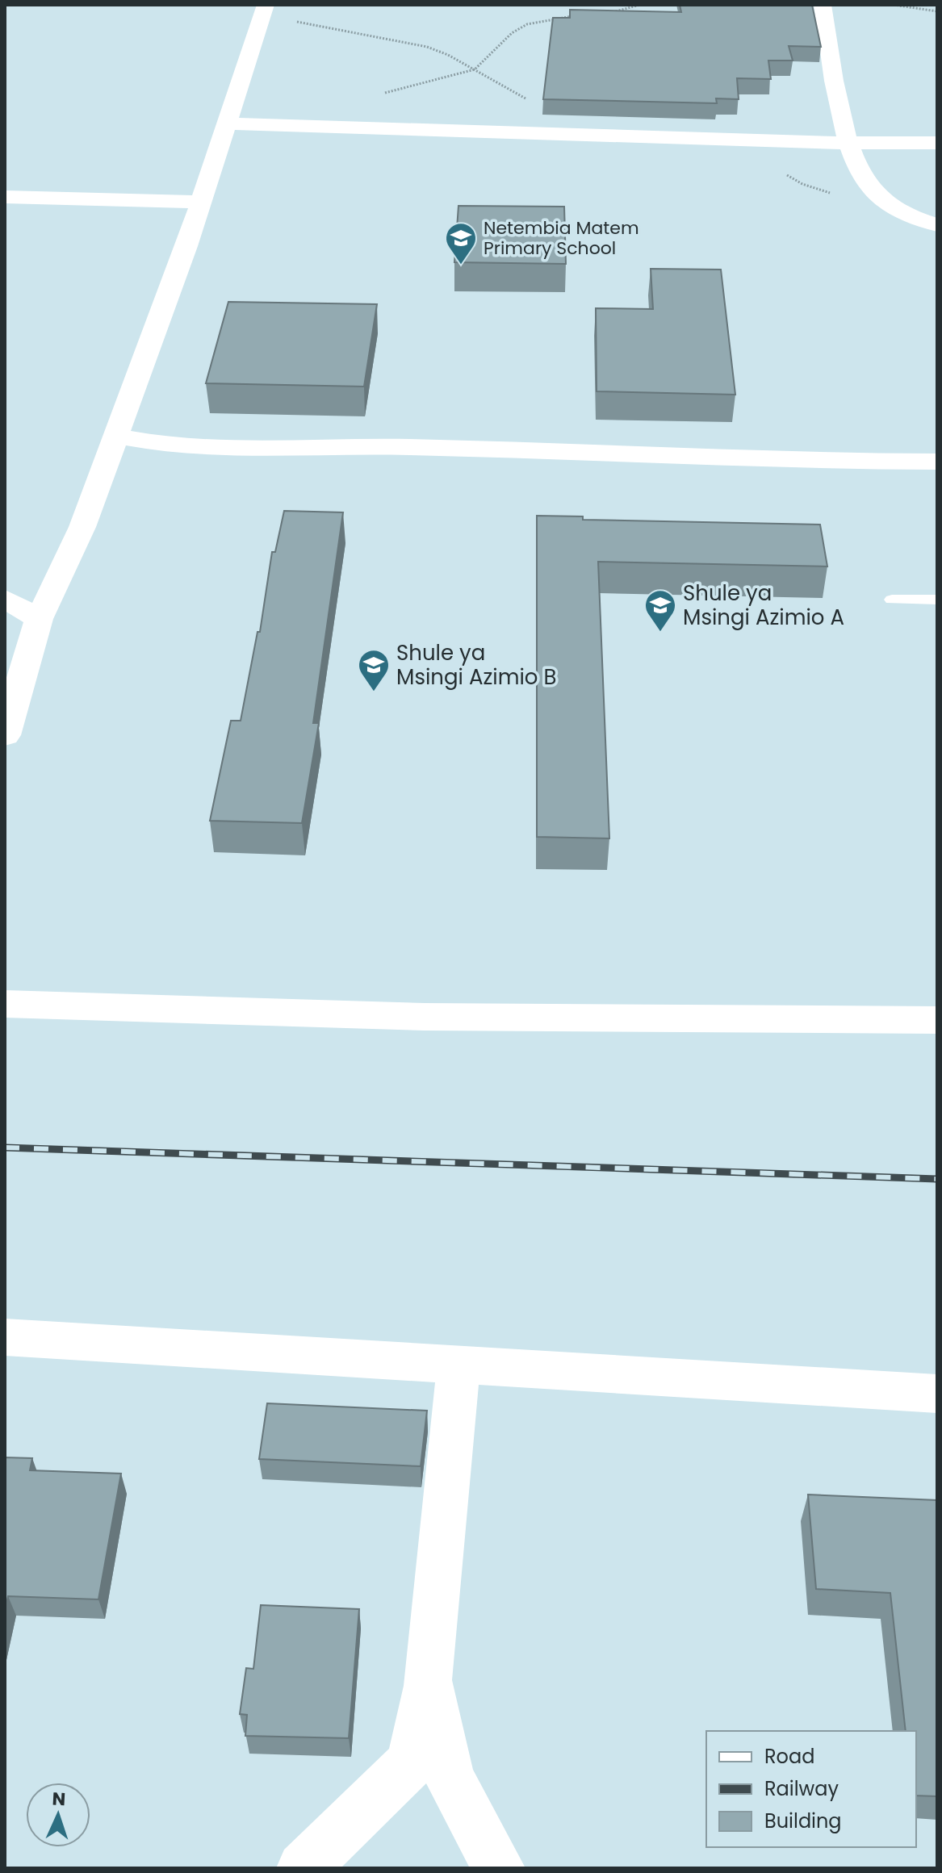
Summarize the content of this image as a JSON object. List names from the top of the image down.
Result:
{
  "places": {
    "school or university": ["Netembia Matem Primary School", "Shule ya Msingi Azimio A", "Shule ya Msingi Azimio B"]
  },
  "legend": ["Road", "Railway", "Building"],
  "north": "top"
}
